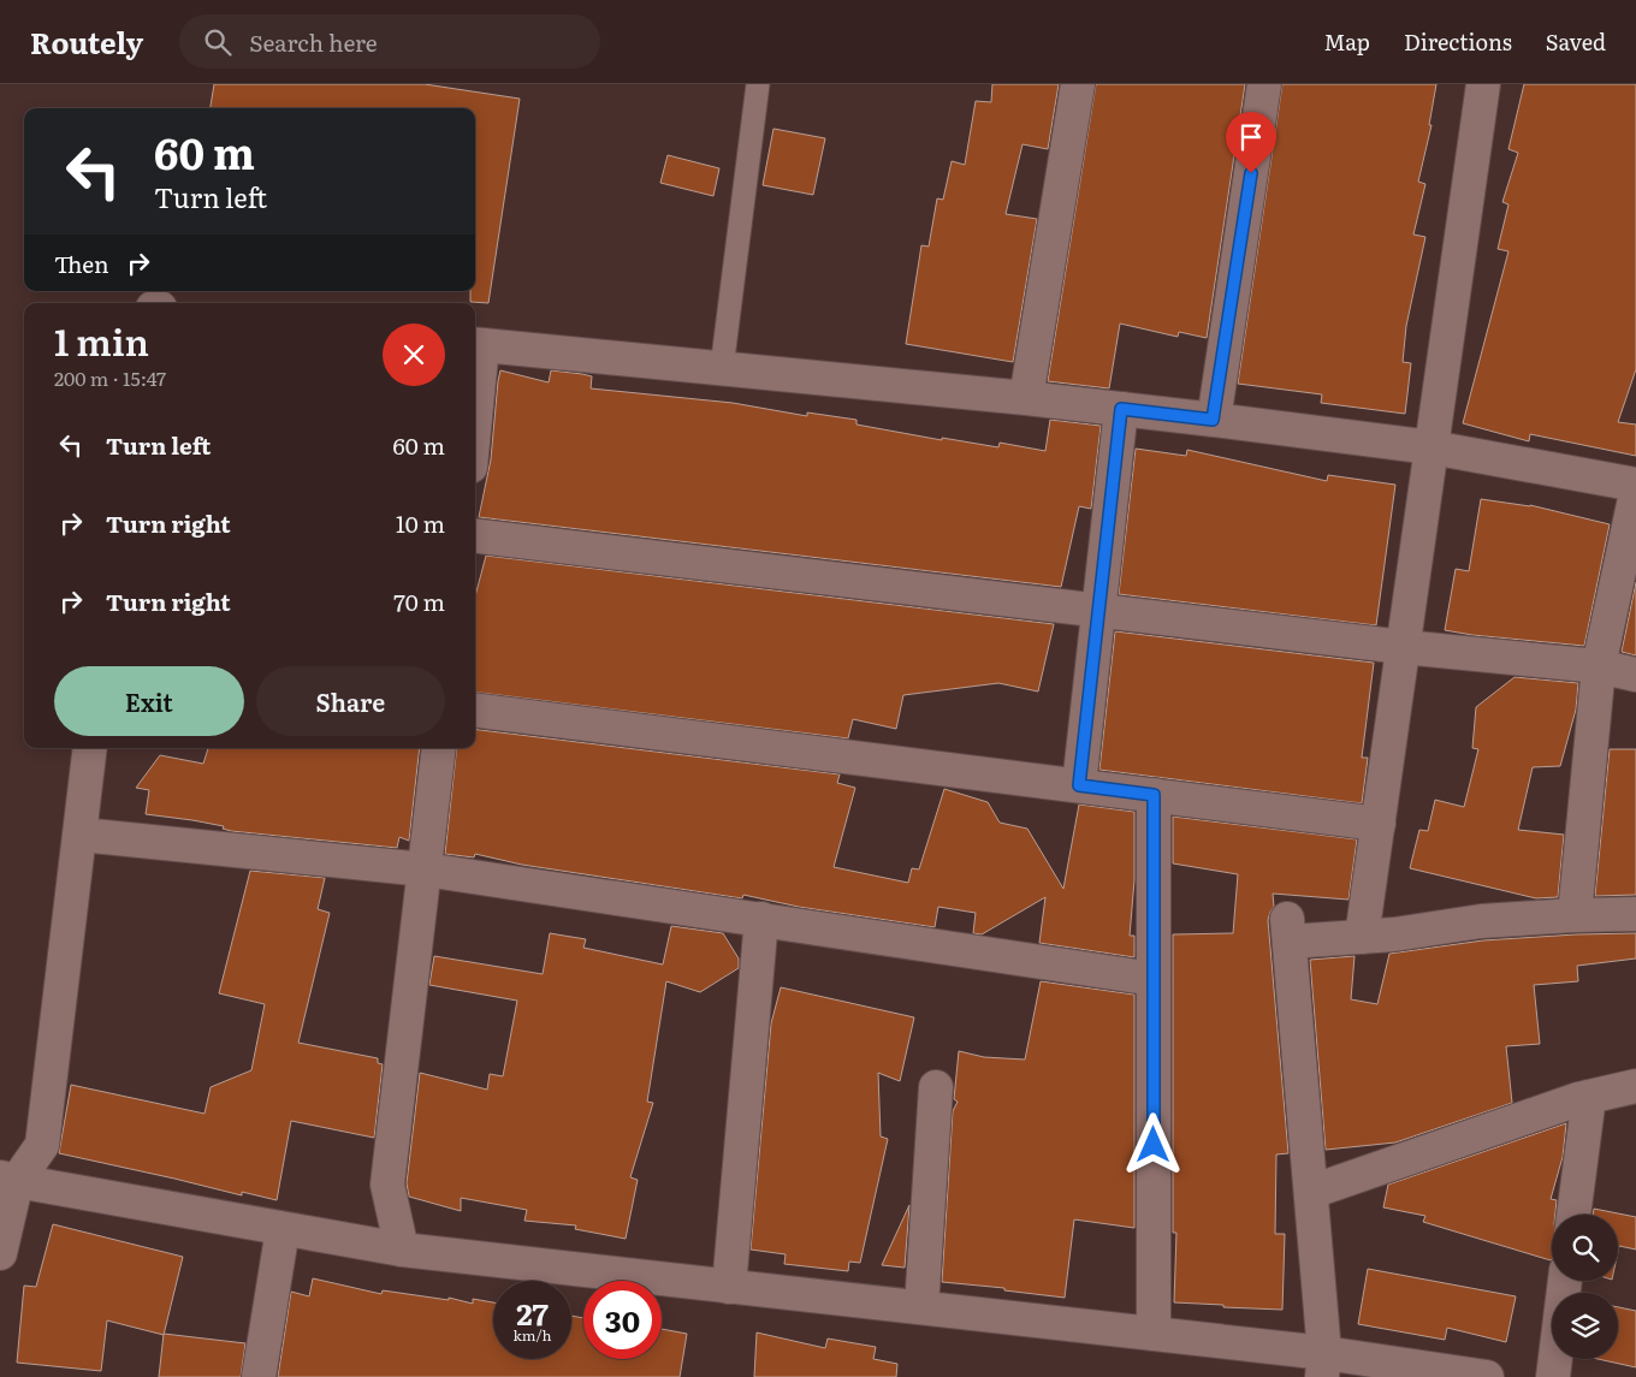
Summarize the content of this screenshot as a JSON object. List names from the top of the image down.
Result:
{
  "page": {
    "header": "Routely",
    "search": "Search here",
    "nav": ["Map", "Directions", "Saved"],
    "turn": ["60 m", "Turn left"],
    "then": "Then",
    "heading": ["1 min", "200 m · 15:47"],
    "list": [
      {
        "name": "Turn left",
        "value": "60 m"
      },
      {
        "name": "Turn right",
        "value": "10 m"
      },
      {
        "name": "Turn right",
        "value": "70 m"
      }
    ],
    "buttons": ["Exit", "Share"],
    "speed": "27 km/h",
    "limit": "30"
  }
}
